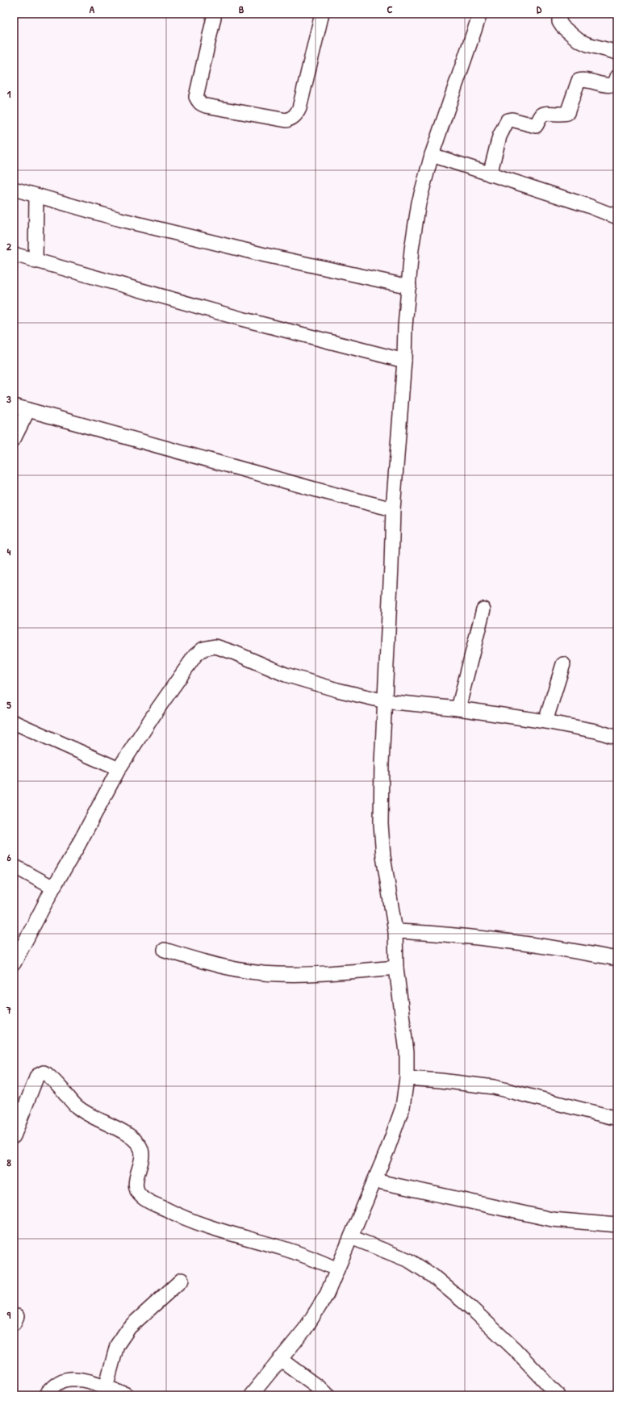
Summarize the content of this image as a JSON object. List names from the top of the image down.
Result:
{
  "grid": {
    "columns": [
      "A",
      "B",
      "C",
      "D"
    ],
    "rows": [
      "1",
      "2",
      "3",
      "4",
      "5",
      "6",
      "7",
      "8",
      "9"
    ]
  }
}
